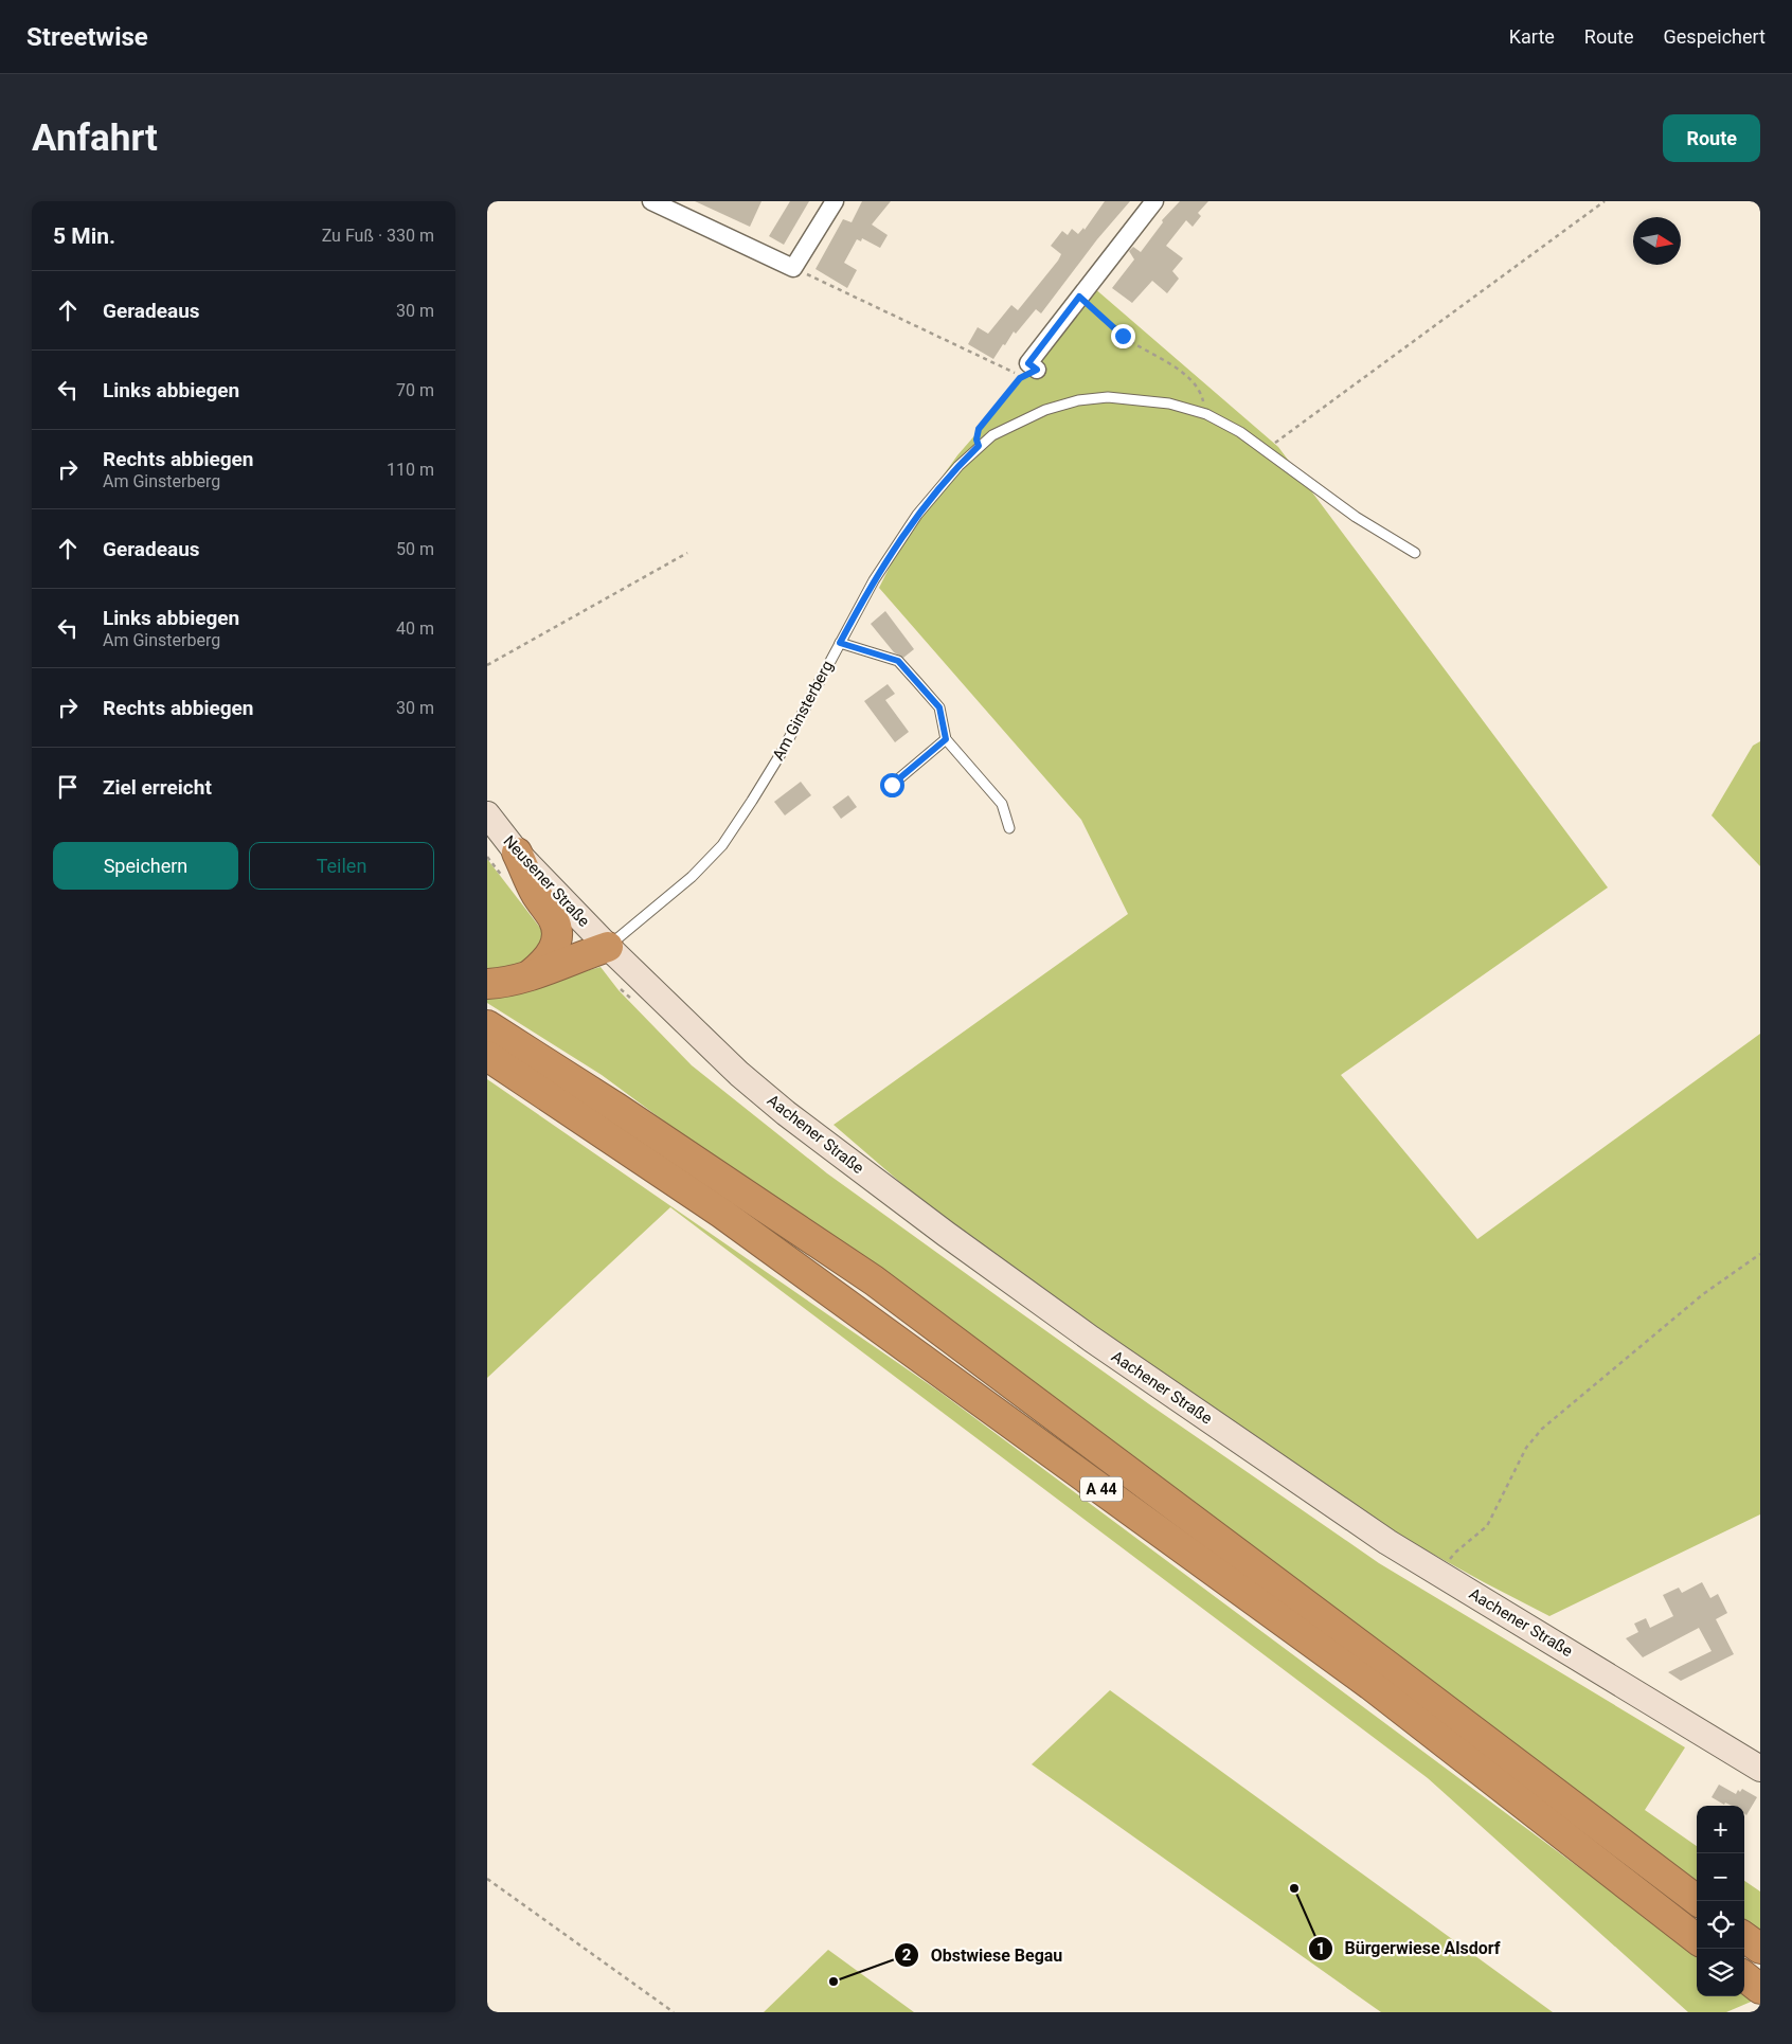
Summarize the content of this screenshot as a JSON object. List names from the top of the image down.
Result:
{
  "streets": {
    "highway": ["A 44"],
    "main road": ["Neusener Straße", "Aachener Straße"],
    "lane": ["Am Ginsterberg"]
  },
  "crossings": [
    ["Am Ginsterberg", "Neusener Straße"],
    ["Am Ginsterberg", "Aachener Straße"],
    ["Neusener Straße", "Aachener Straße"]
  ],
  "places": ["Bürgerwiese Alsdorf", "Obstwiese Begau"],
  "north": "right",
  "page": {
    "header": "Streetwise",
    "nav": ["Karte", "Route", "Gespeichert"],
    "buttons": [
      "Route",
      ["Speichern", "Teilen"]
    ],
    "title": "Anfahrt",
    "heading": ["5 Min.", "Zu Fuß · 330 m"],
    "list": [
      ["Geradeaus", "30 m"],
      ["Links abbiegen", "70 m"],
      ["Rechts abbiegen", "Am Ginsterberg", "110 m"],
      ["Geradeaus", "50 m"],
      ["Links abbiegen", "Am Ginsterberg", "40 m"],
      ["Rechts abbiegen", "30 m"],
      "Ziel erreicht"
    ],
    "map_buttons": ["+", "−"]
  }
}
